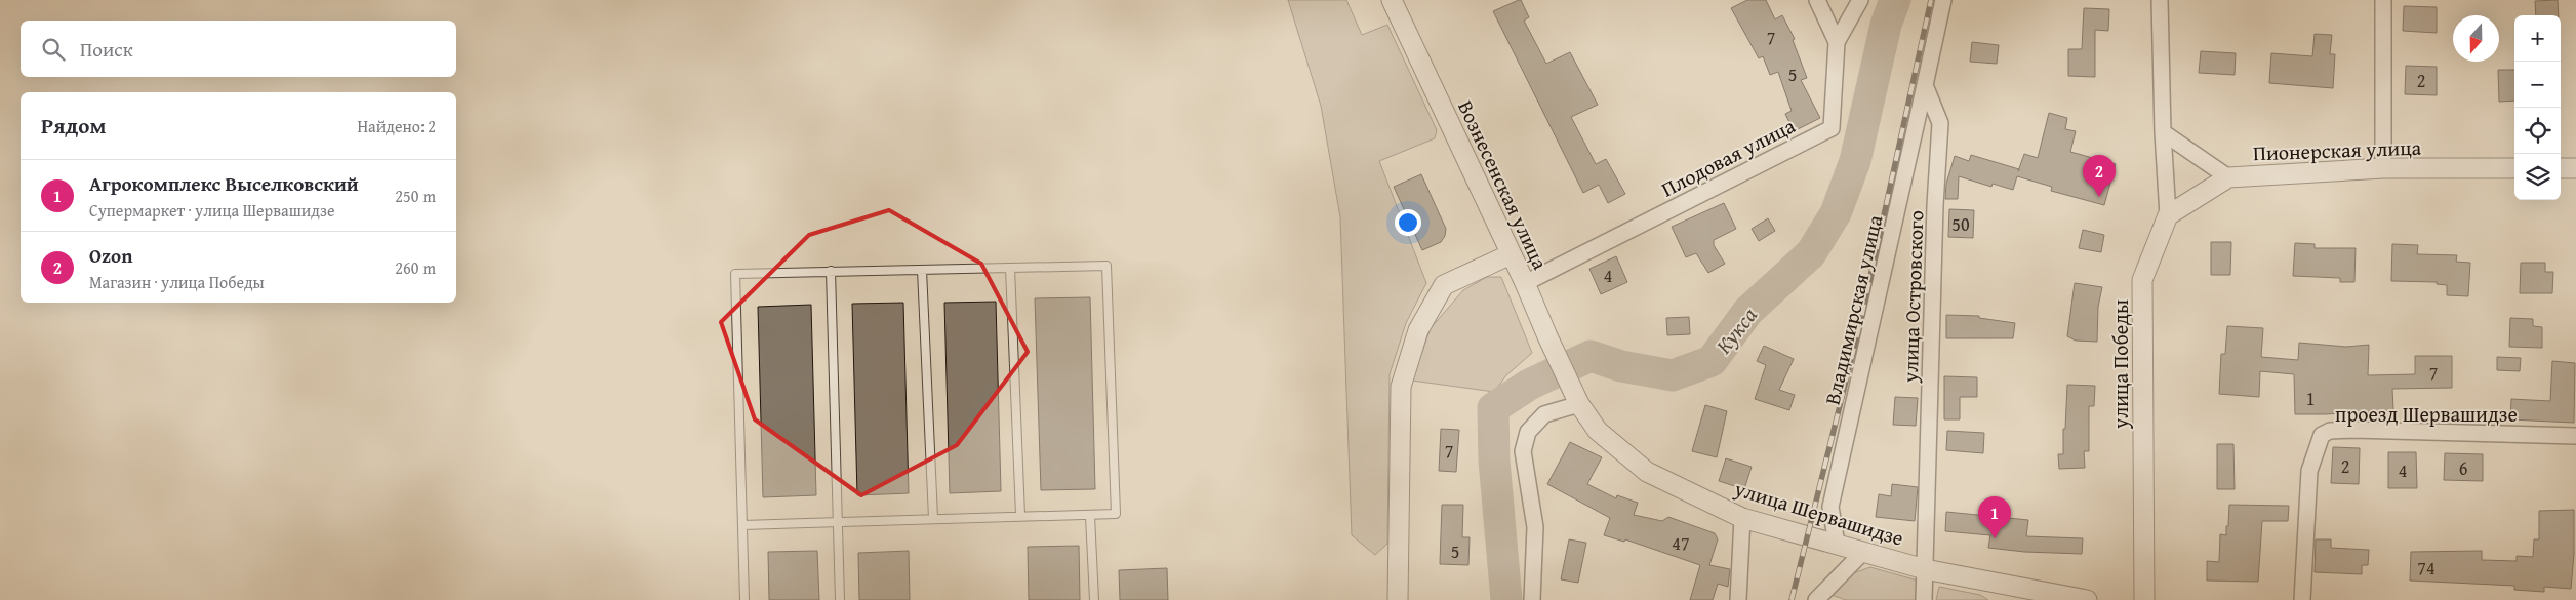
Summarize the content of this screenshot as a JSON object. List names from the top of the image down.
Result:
{
  "streets": {
    "street": [
      "Пионерская улица",
      "Плодовая улица",
      "Вознесенская улица",
      "улица Островского",
      "Владимирская улица",
      "улица Победы",
      "проезд Шервашидзе",
      "улица Шервашидзе"
    ]
  },
  "crossings": [
    ["Пионерская улица", "улица Победы"],
    ["Плодовая улица", "Вознесенская улица"],
    ["Вознесенская улица", "улица Шервашидзе"],
    ["улица Островского", "Владимирская улица"],
    ["улица Островского", "улица Шервашидзе"],
    ["Владимирская улица", "улица Шервашидзе"]
  ],
  "water": ["Кукса"],
  "house_numbers": [
    "7",
    "5",
    "2",
    "50",
    "4",
    "7",
    "1",
    "7",
    "2",
    "6",
    "4",
    "47",
    "5",
    "74"
  ],
  "north": "bottom",
  "page": {
    "map_buttons": ["+", "−"],
    "search": "Поиск",
    "heading": ["Рядом", "Найдено: 2"],
    "pins": ["2", "1"],
    "list": [
      {
        "mark": "1",
        "name": "Агрокомплекс Выселковский",
        "note": "Супермаркет · улица Шервашидзе",
        "value": "250 m"
      },
      {
        "mark": "2",
        "name": "Ozon",
        "note": "Магазин · улица Победы",
        "value": "260 m"
      }
    ]
  }
}
